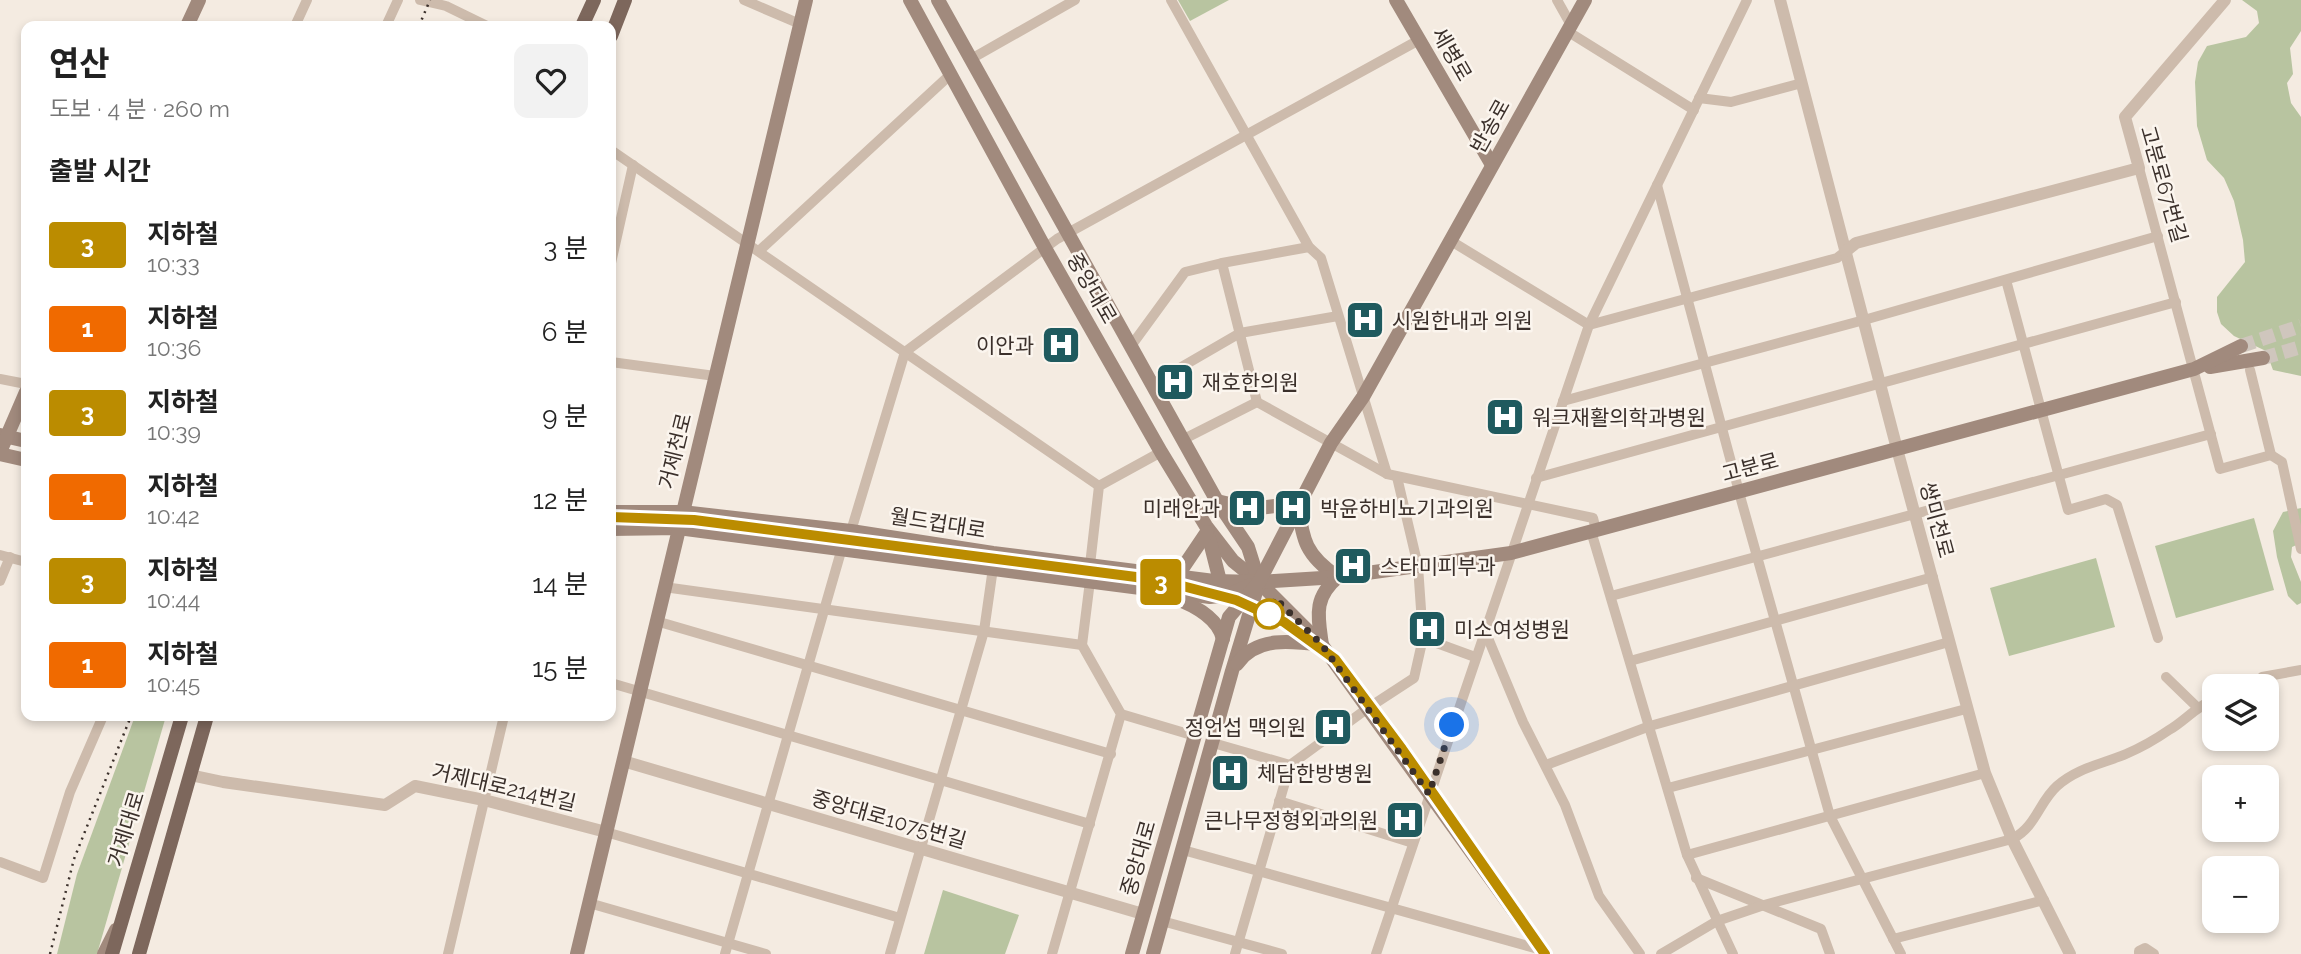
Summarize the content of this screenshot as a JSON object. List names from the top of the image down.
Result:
{
  "streets": {
    "main road": [
      "세병로",
      "반송로",
      "중앙대로",
      "거제천로",
      "고분로",
      "월드컵대로",
      "거제대로"
    ],
    "street": [
      "고분로67번길",
      "쌍미천로",
      "거제대로214번길",
      "중앙대로1075번길"
    ]
  },
  "crossings": [
    ["세병로", "반송로"],
    ["반송로", "중앙대로"],
    ["반송로", "고분로"],
    ["반송로", "월드컵대로"],
    ["고분로67번길", "고분로"],
    ["중앙대로", "고분로"],
    ["중앙대로", "월드컵대로"],
    ["중앙대로", "중앙대로1075번길"],
    ["거제천로", "월드컵대로"],
    ["거제천로", "거제대로214번길"],
    ["거제천로", "중앙대로1075번길"],
    ["고분로", "쌍미천로"],
    ["고분로", "월드컵대로"]
  ],
  "places": {
    "hospital": [
      "시원한내과 의원",
      "이안과",
      "재호한의원",
      "워크재활의학과병원",
      "미래안과",
      "박윤하비뇨기과의원",
      "스타미피부과",
      "미소여성병원",
      "정언섭 맥의원",
      "체담한방병원",
      "큰나무정형외과의원"
    ]
  },
  "lines": ["metro line 3"],
  "page": {
    "on_map": "3",
    "heading": [
      ["연산", "도보 · 4 분 · 260 m"],
      "출발 시간"
    ],
    "list": [
      {
        "mark": "3",
        "name": "지하철",
        "note": "10:33",
        "value": "3 분"
      },
      {
        "mark": "1",
        "name": "지하철",
        "note": "10:36",
        "value": "6 분"
      },
      {
        "mark": "3",
        "name": "지하철",
        "note": "10:39",
        "value": "9 분"
      },
      {
        "mark": "1",
        "name": "지하철",
        "note": "10:42",
        "value": "12 분"
      },
      {
        "mark": "3",
        "name": "지하철",
        "note": "10:44",
        "value": "14 분"
      },
      {
        "mark": "1",
        "name": "지하철",
        "note": "10:45",
        "value": "15 분"
      }
    ],
    "map_buttons": ["+", "−"]
  }
}
